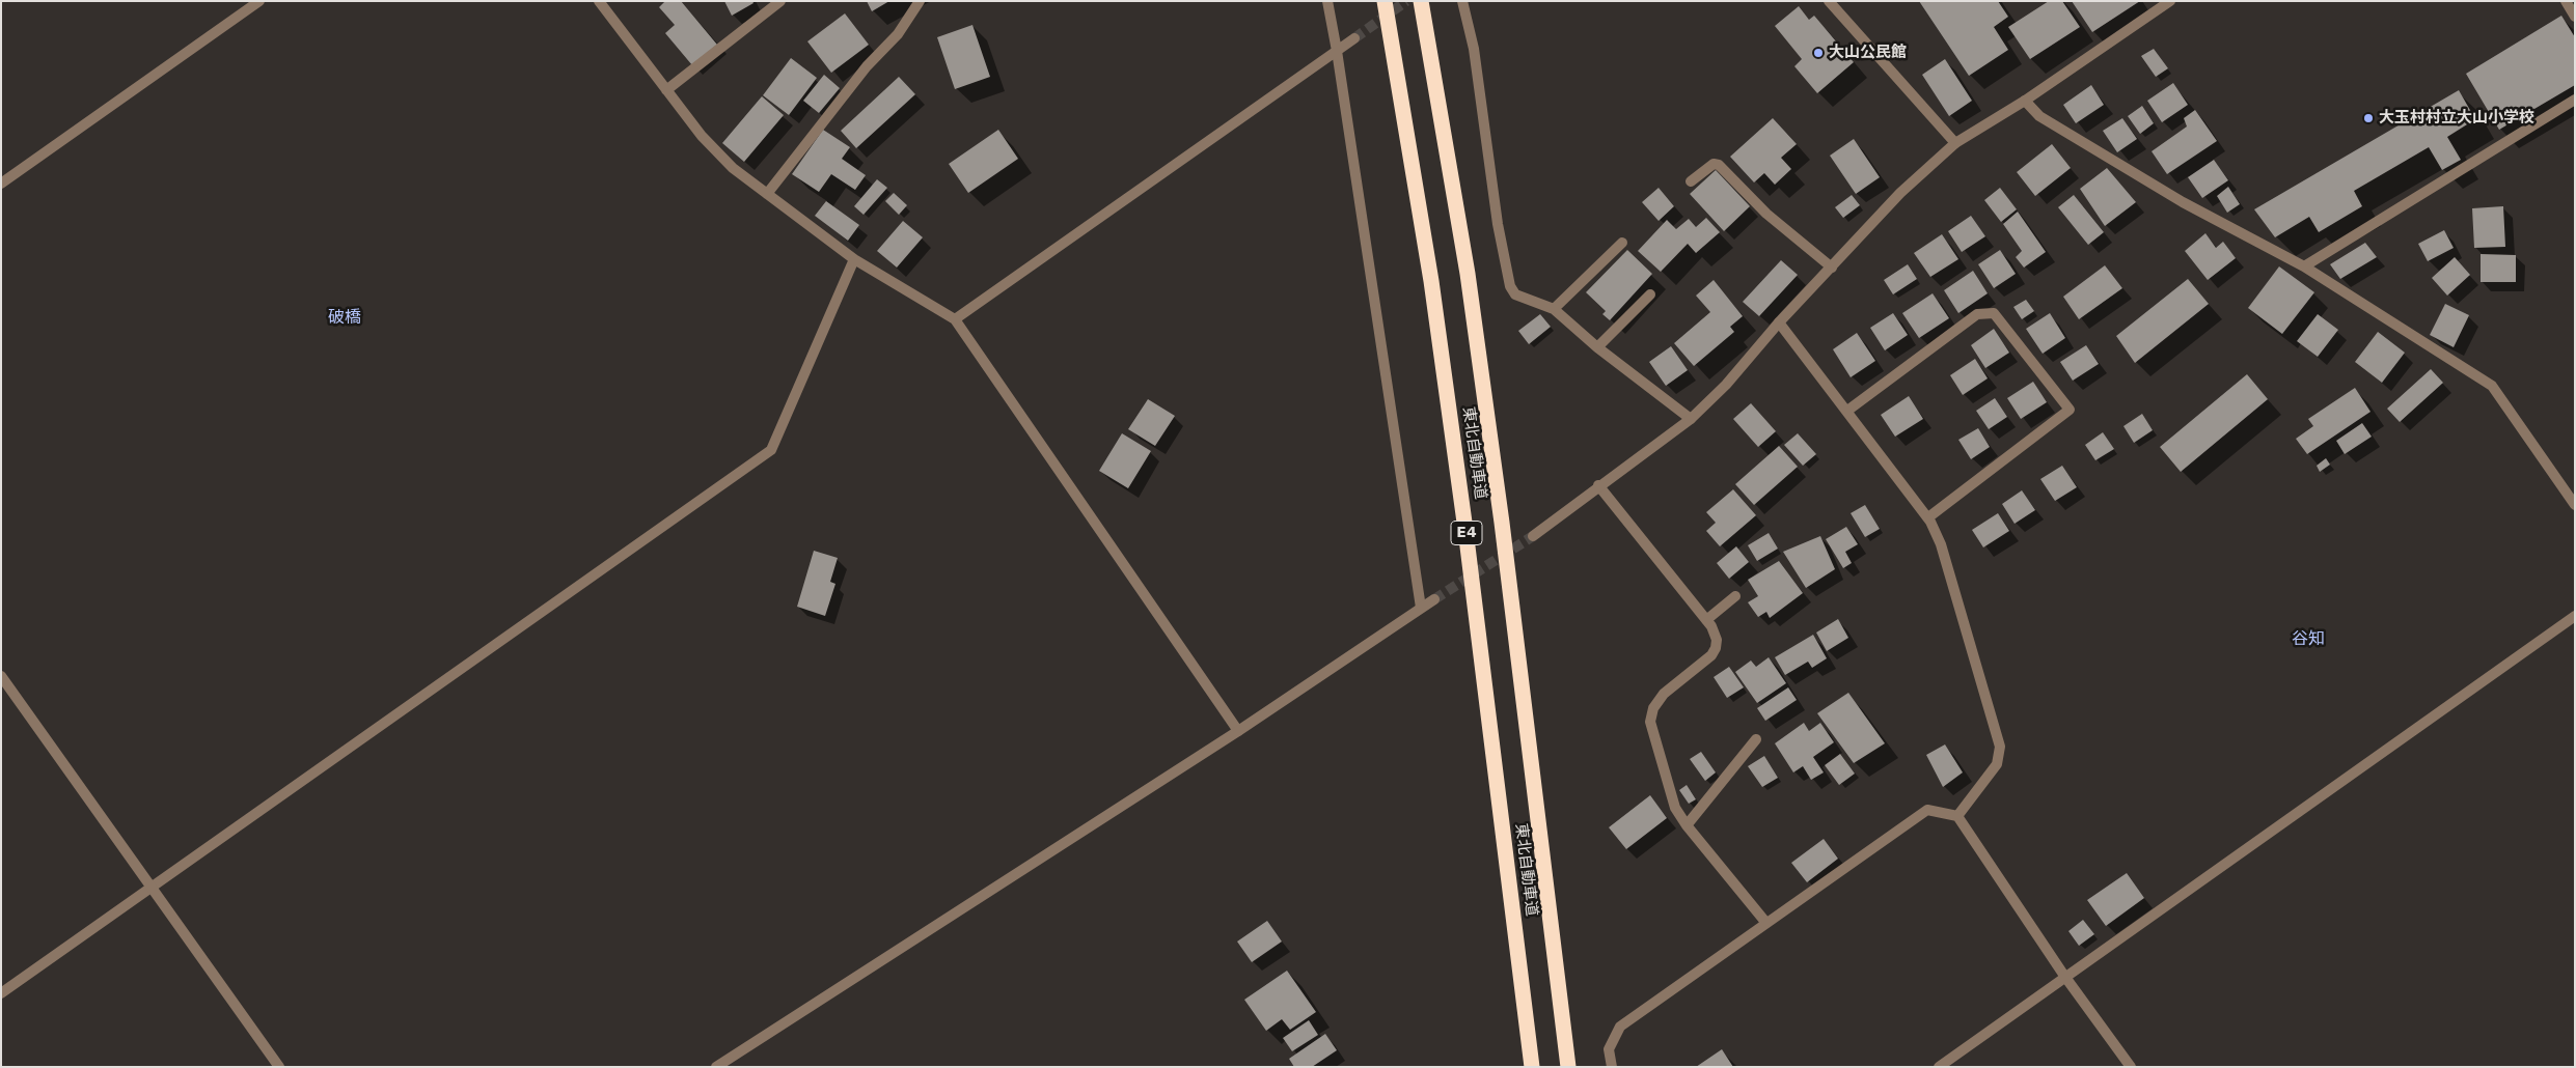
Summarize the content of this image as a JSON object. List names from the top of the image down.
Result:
{
  "streets": {
    "highway": ["東北自動車道", "E4"]
  },
  "districts": ["破橋", "谷知"],
  "places": ["大山公民館", "大玉村村立大山小学校"]
}
